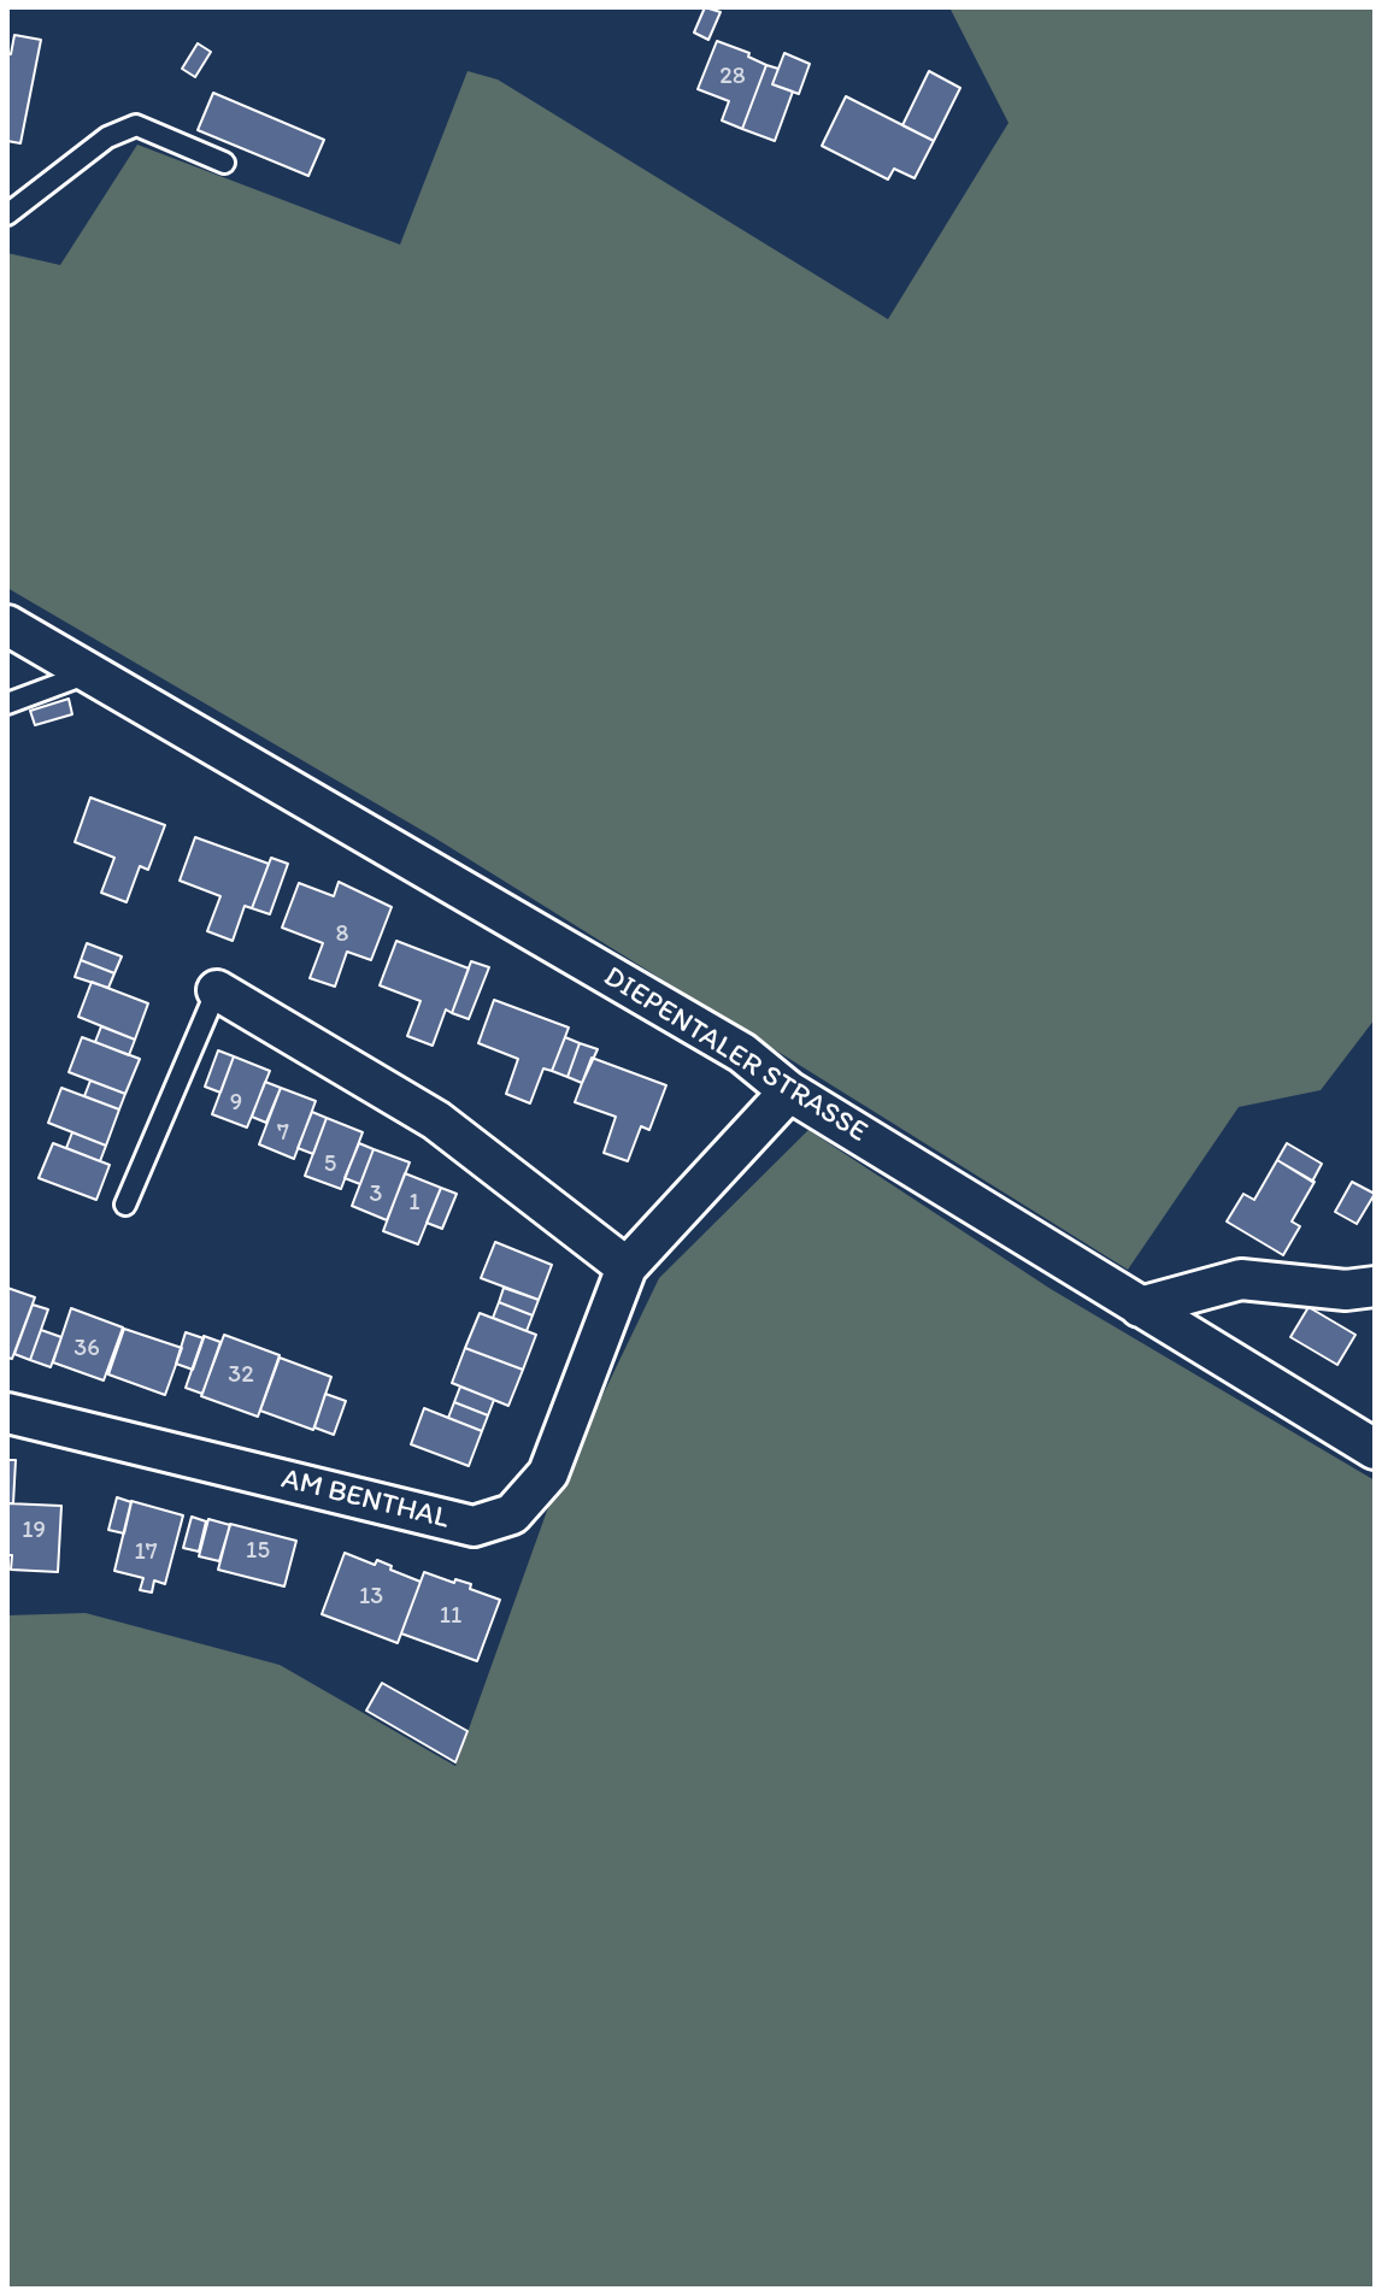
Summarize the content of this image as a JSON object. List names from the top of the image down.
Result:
{
  "streets": {
    "street": ["DIEPENTALER STRASSE", "AM BENTHAL"]
  },
  "crossings": [
    ["DIEPENTALER STRASSE", "AM BENTHAL"]
  ],
  "house_numbers": [
    "28",
    "8",
    "9",
    "7",
    "5",
    "3",
    "1",
    "36",
    "32",
    "19",
    "15",
    "17",
    "13",
    "11"
  ]
}
